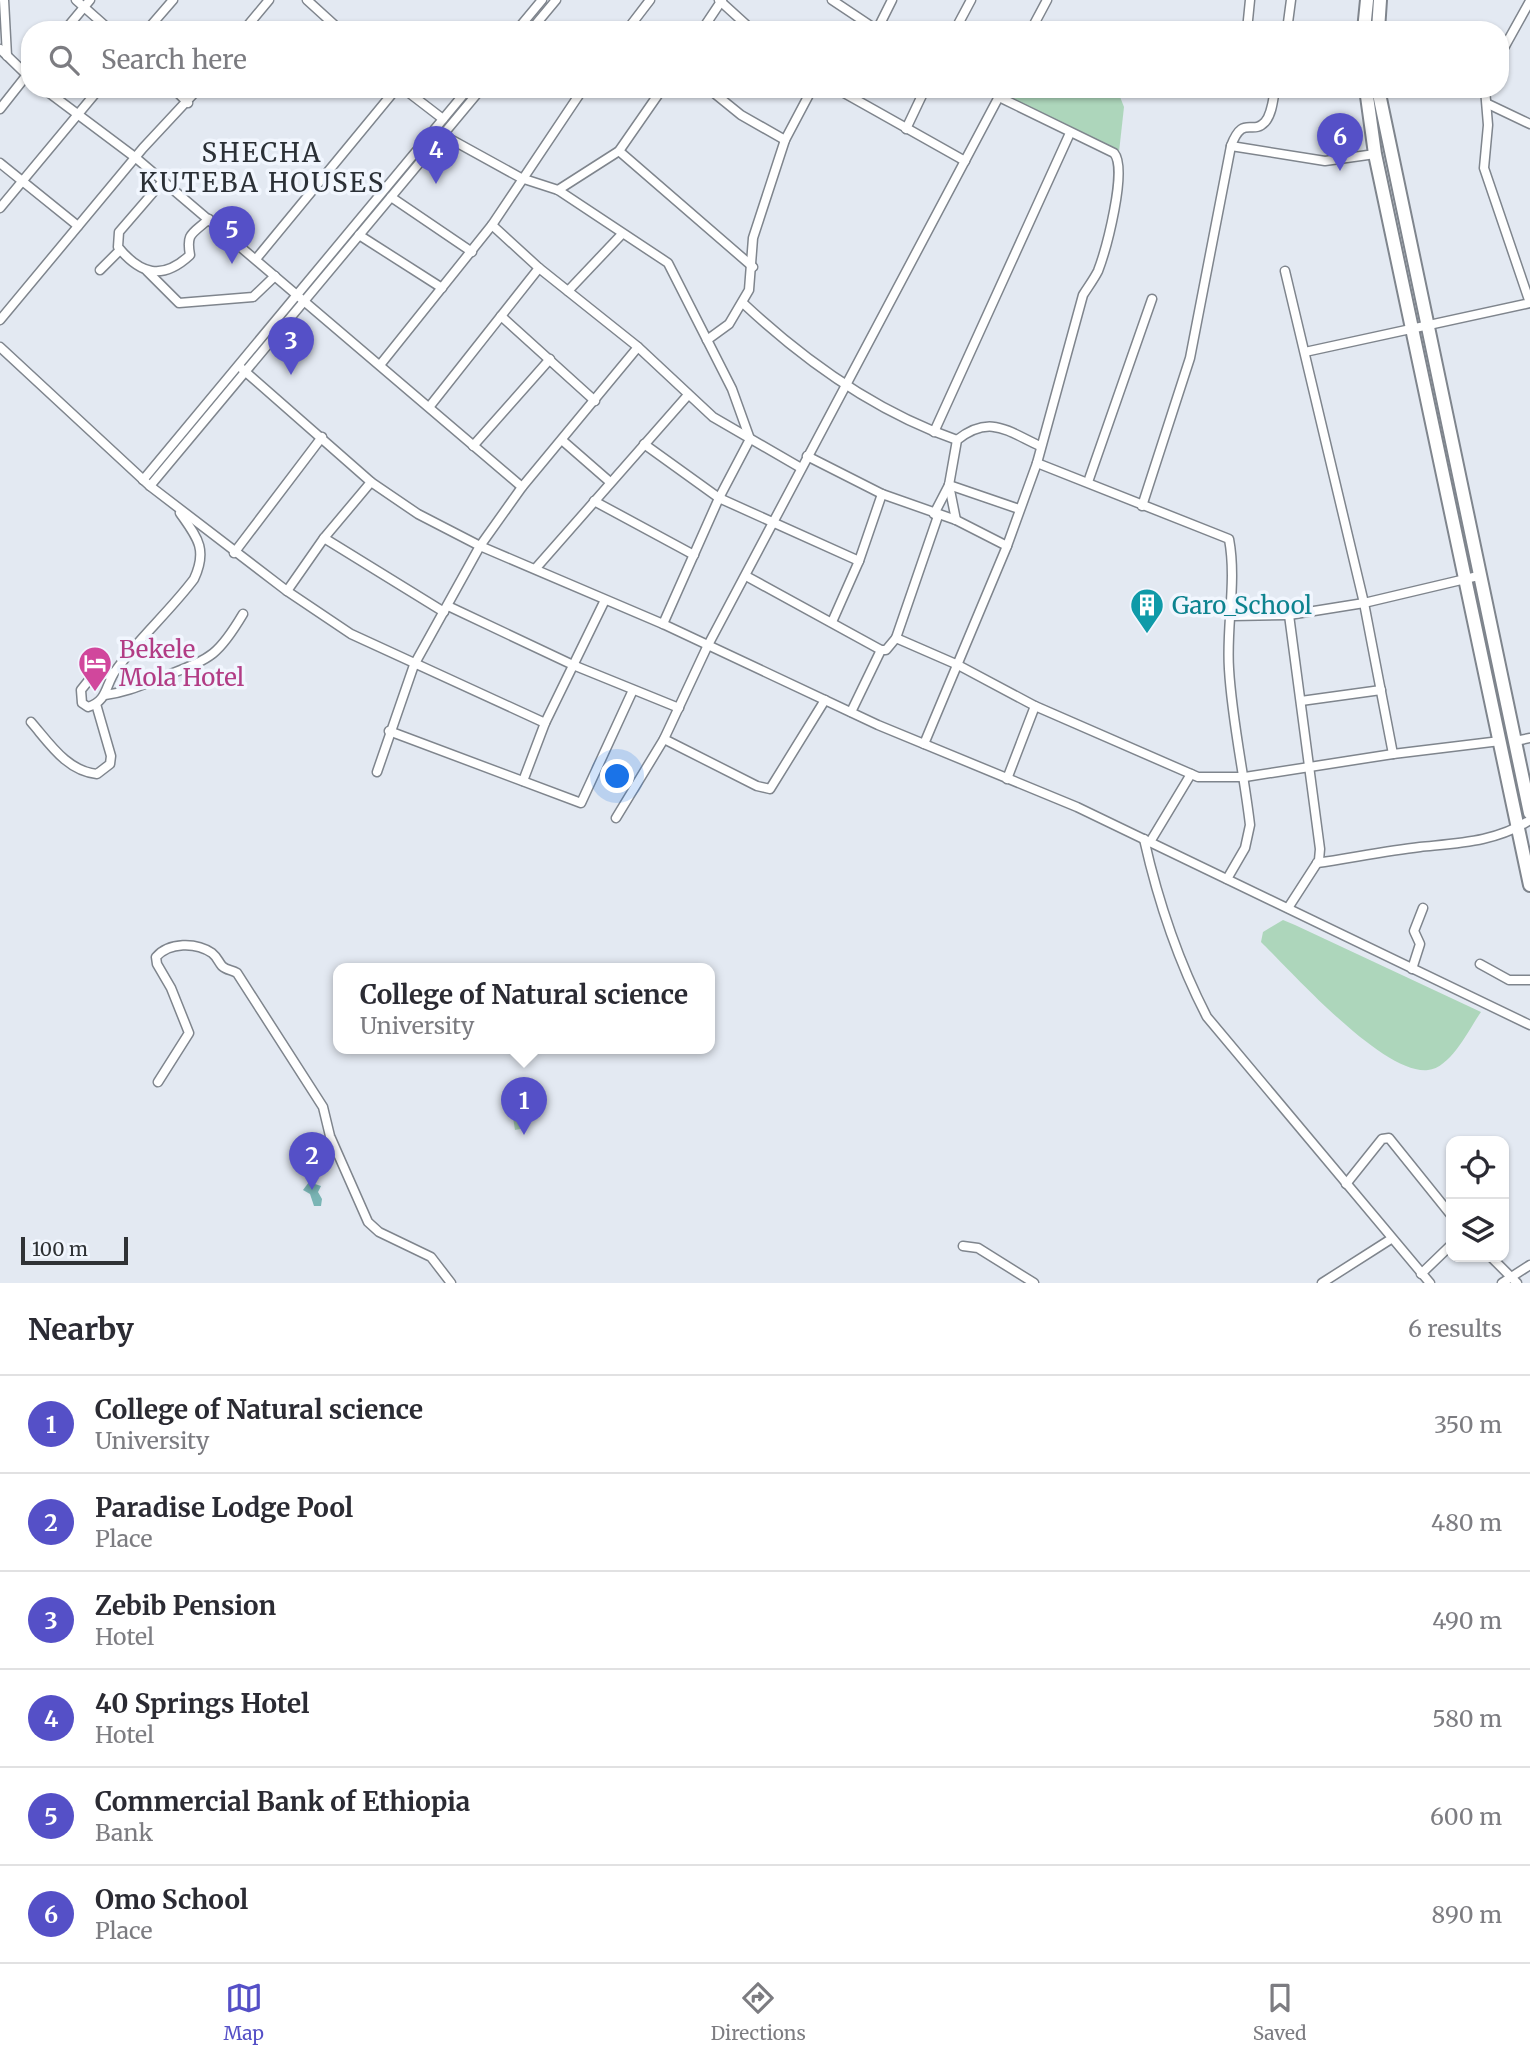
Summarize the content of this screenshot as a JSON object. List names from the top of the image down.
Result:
{
  "districts": ["SHECHA KUTEBA HOUSES"],
  "places": {
    "building": ["Garo_School"],
    "hotel": ["Bekele Mola Hotel"]
  },
  "scale_bar": "100 m",
  "page": {
    "search": "Search here",
    "pins": [
      "6",
      "4",
      "5",
      "3",
      "1",
      "2"
    ],
    "popup": ["College of Natural science", "University"],
    "scale": "100 m",
    "heading": ["Nearby", "6 results"],
    "list": [
      {
        "mark": "1",
        "name": "College of Natural science",
        "note": "University",
        "value": "350 m"
      },
      {
        "mark": "2",
        "name": "Paradise Lodge Pool",
        "note": "Place",
        "value": "480 m"
      },
      {
        "mark": "3",
        "name": "Zebib Pension",
        "note": "Hotel",
        "value": "490 m"
      },
      {
        "mark": "4",
        "name": "40 Springs Hotel",
        "note": "Hotel",
        "value": "580 m"
      },
      {
        "mark": "5",
        "name": "Commercial Bank of Ethiopia",
        "note": "Bank",
        "value": "600 m"
      },
      {
        "mark": "6",
        "name": "Omo School",
        "note": "Place",
        "value": "890 m"
      }
    ],
    "nav": ["Map", "Directions", "Saved"]
  }
}
